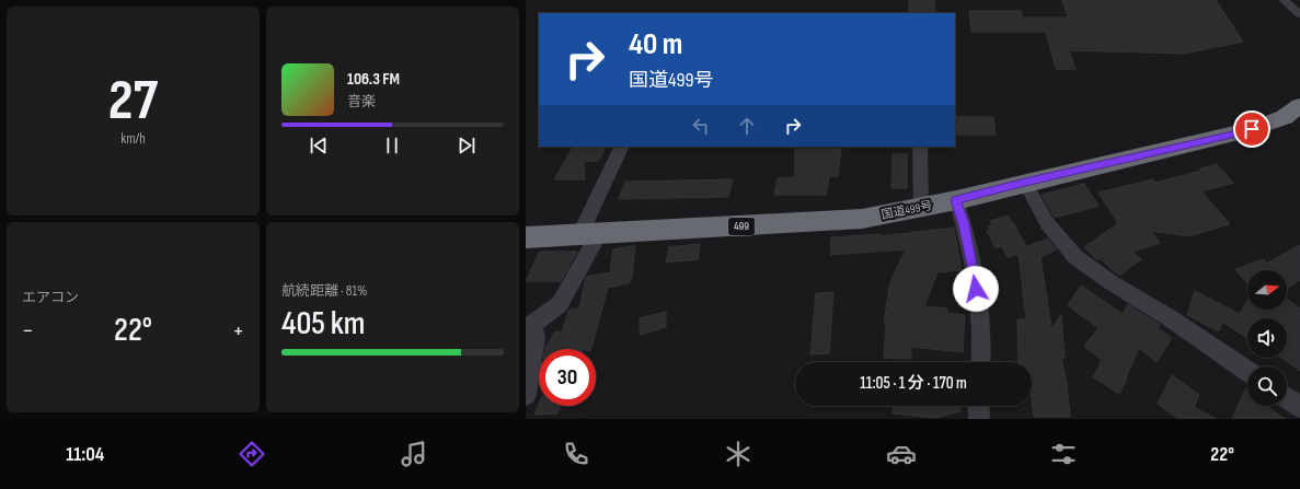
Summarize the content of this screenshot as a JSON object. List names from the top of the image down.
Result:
{
  "streets": {
    "highway": ["国道499号", "499"]
  },
  "north": "right",
  "page": {
    "tile": [
      ["27", "km/h"],
      "エアコン",
      ["航続距離 · 81%", "405 km"]
    ],
    "turn": ["40 m", "国道499号"],
    "song": ["106.3 FM", "音楽"],
    "heat": ["−", "22°", "+"],
    "limit": "30",
    "trip": "11:05 · 1 分 · 170 m",
    "tabs": ["11:04", "22°"]
  }
}
